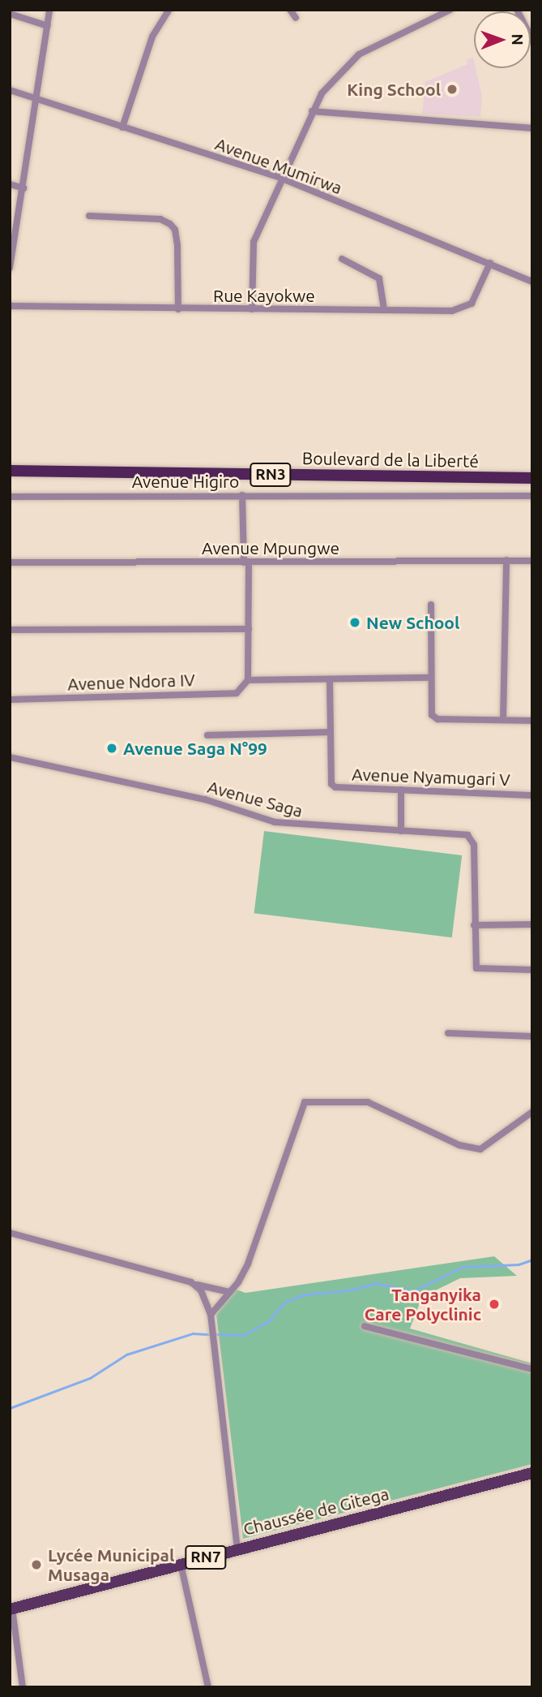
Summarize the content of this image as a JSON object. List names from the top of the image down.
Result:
{
  "streets": {
    "highway": ["Boulevard de la Liberté", "RN3"],
    "main road": ["Chaussée de Gitega", "RN7"],
    "street": [
      "Avenue Mumirwa",
      "Rue Kayokwe",
      "Avenue Higiro",
      "Avenue Mpungwe",
      "Avenue Ndora IV",
      "Avenue Nyamugari V",
      "Avenue Saga"
    ]
  },
  "crossings": [
    ["Avenue Mumirwa", "Rue Kayokwe"]
  ],
  "places": [
    "King School",
    "New School",
    "Avenue Saga N°99",
    "Tanganyika Care Polyclinic",
    "Lycée Municipal Musaga"
  ],
  "north": "right"
}
